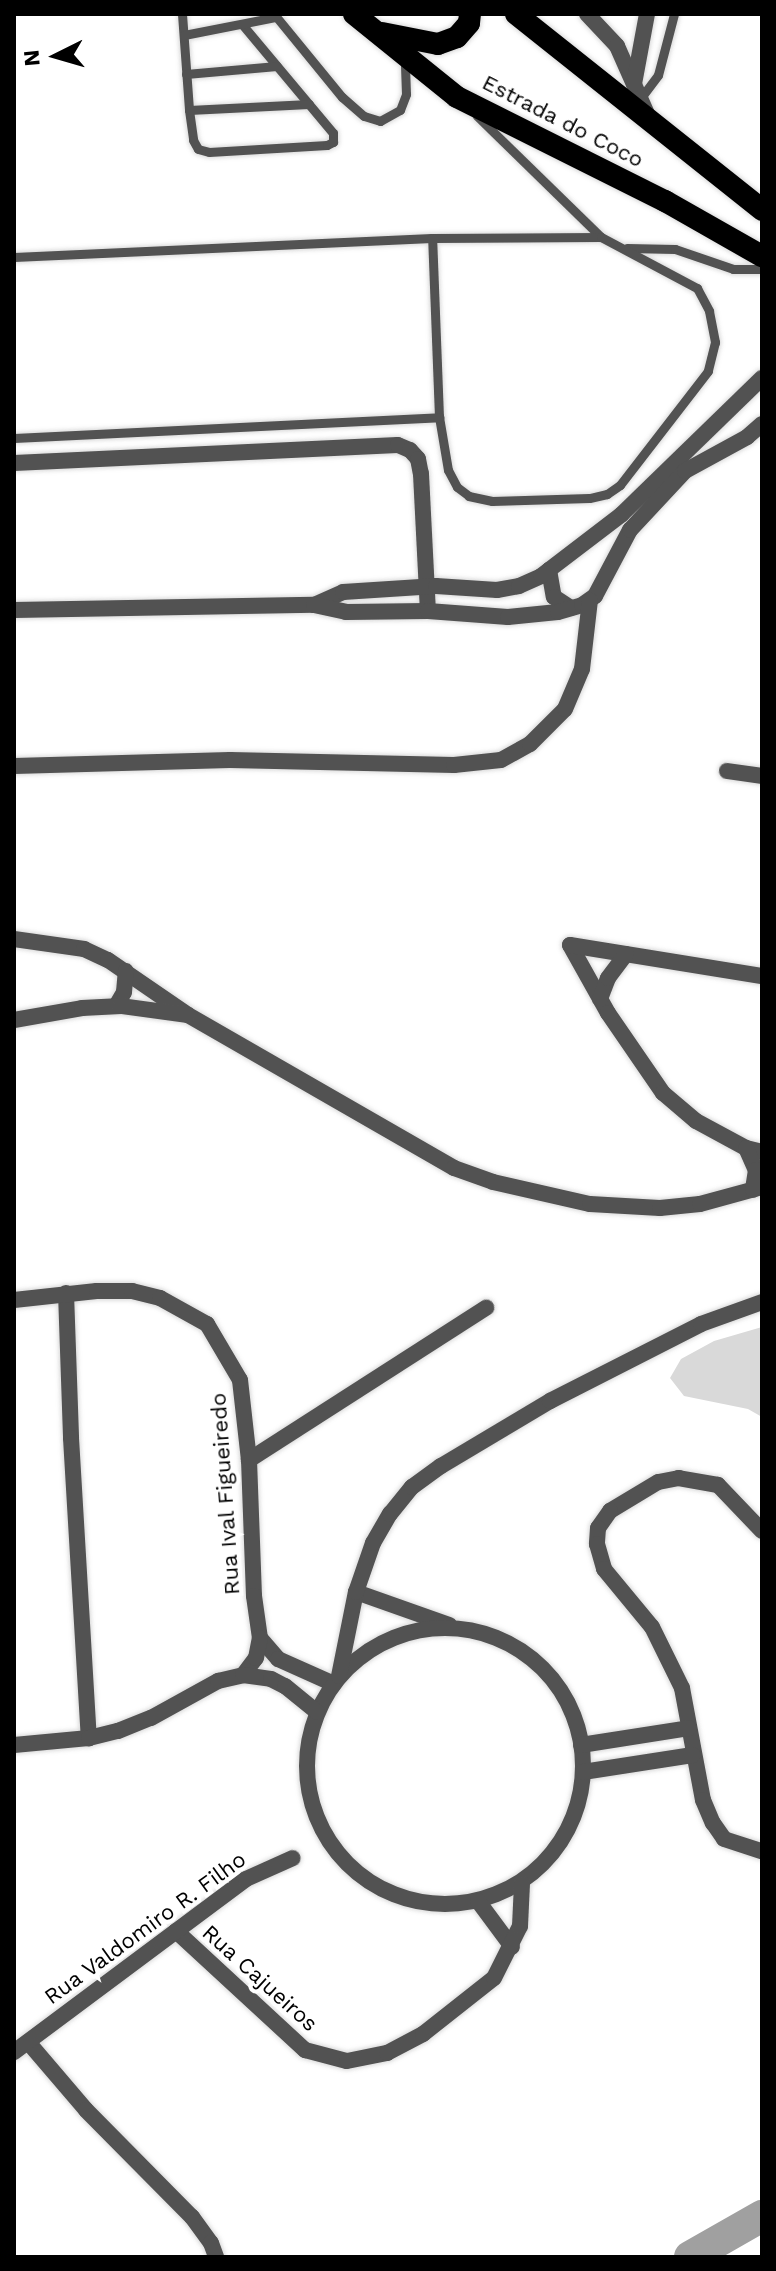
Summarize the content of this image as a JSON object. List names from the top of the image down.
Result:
{
  "streets": {
    "highway": ["Estrada do Coco"],
    "street": ["Rua Ival Figueiredo", "Rua Valdomiro R. Filho", "Rua Cajueiros"]
  },
  "crossings": [
    ["Rua Valdomiro R. Filho", "Rua Cajueiros"]
  ],
  "north": "left"
}
